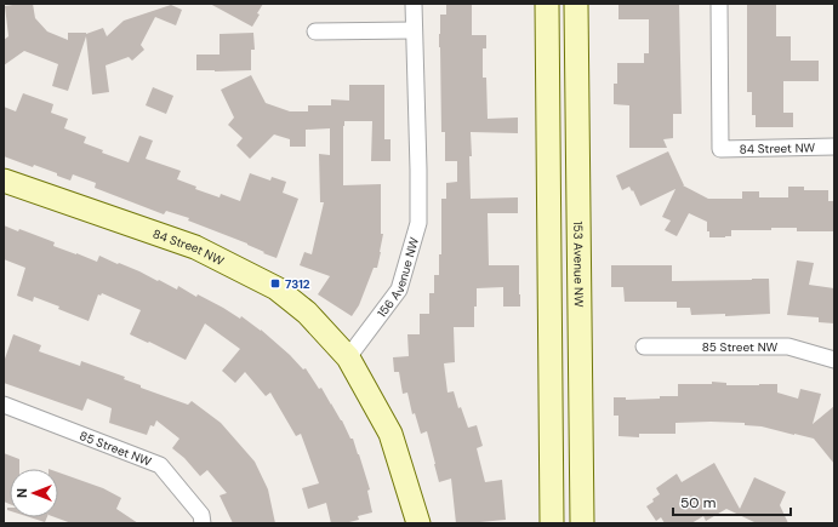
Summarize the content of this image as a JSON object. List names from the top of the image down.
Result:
{
  "streets": {
    "main road": ["84 Street NW", "153 Avenue NW"],
    "street": ["156 Avenue NW", "85 Street NW"]
  },
  "crossings": [
    ["84 Street NW", "156 Avenue NW"]
  ],
  "places": {
    "transit": ["7312"]
  },
  "scale_bar": "50 m",
  "north": "left"
}
